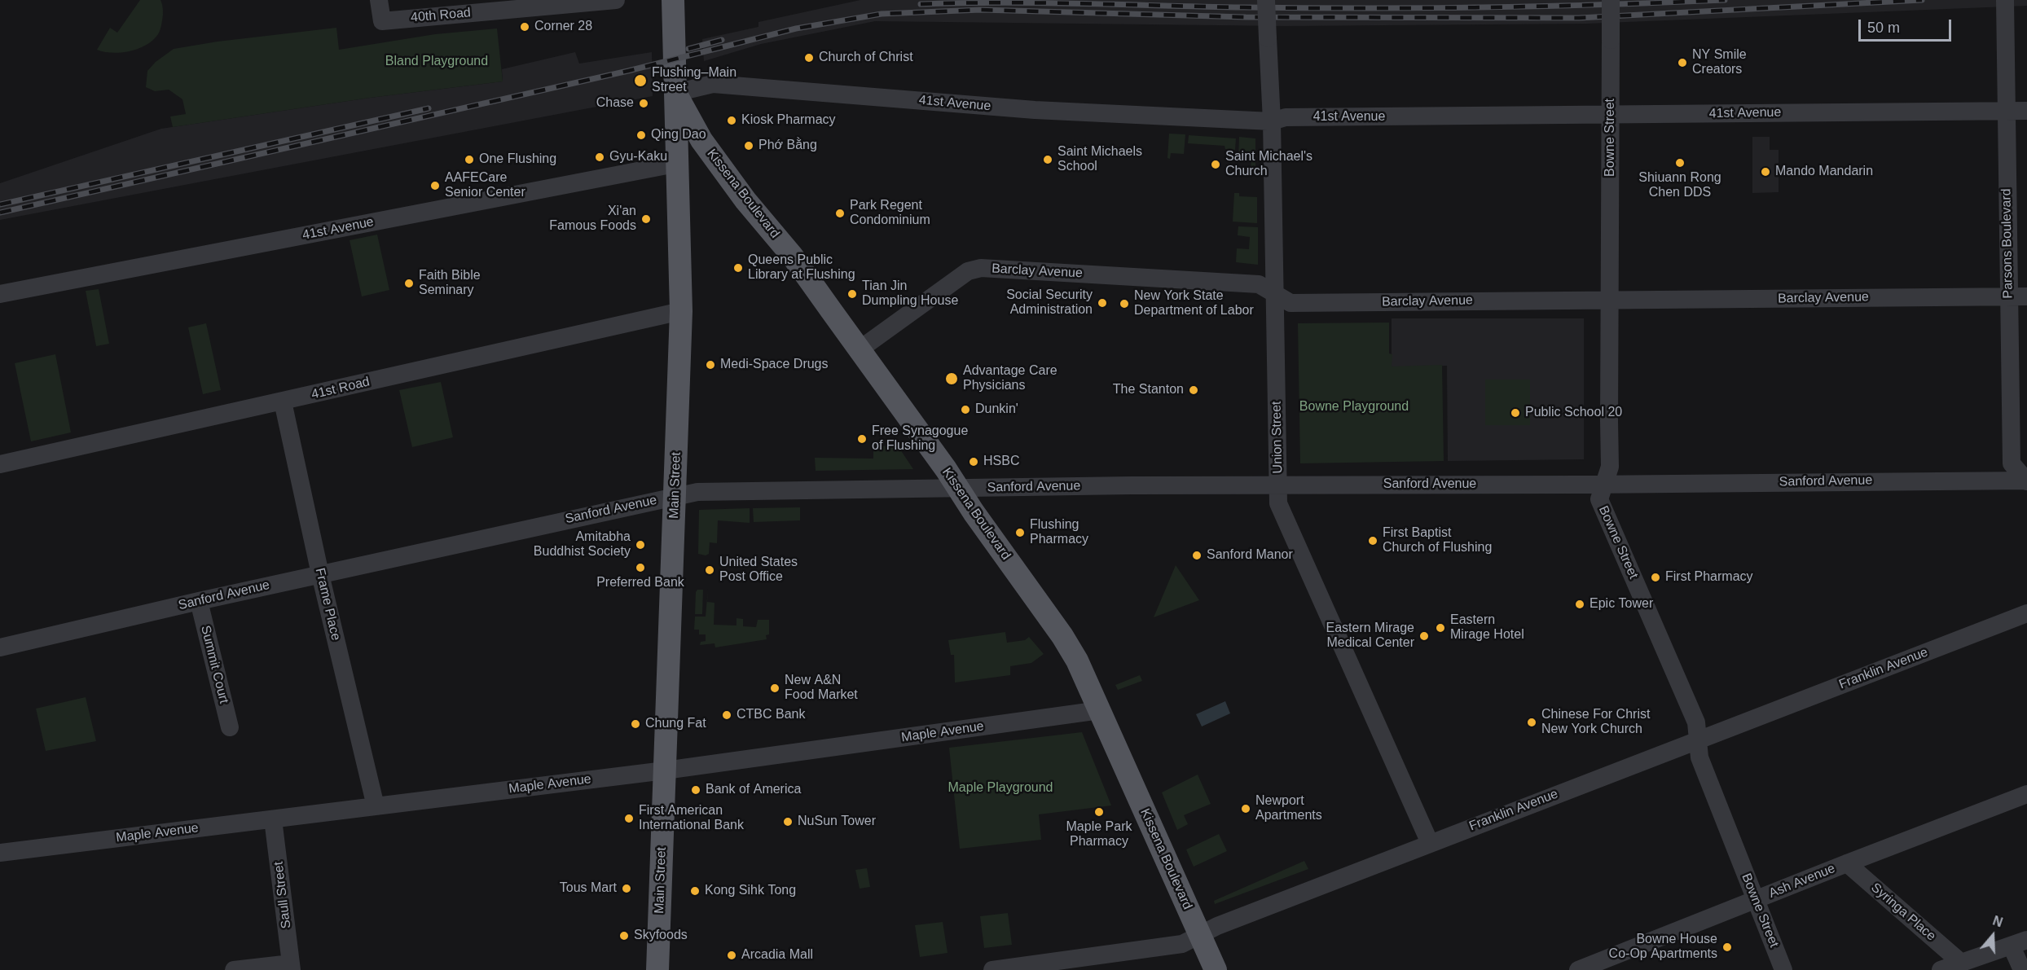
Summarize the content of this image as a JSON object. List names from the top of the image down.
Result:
{
  "streets": {
    "main road": ["Kissena Boulevard", "Main Street"],
    "street": [
      "40th Road",
      "41st Avenue",
      "Bowne Street",
      "Parsons Boulevard",
      "Barclay Avenue",
      "41st Road",
      "Union Street",
      "Sanford Avenue",
      "Frame Place",
      "Summit Court",
      "Franklin Avenue",
      "Maple Avenue",
      "Ash Avenue",
      "Saull Street",
      "Syringa Place"
    ]
  },
  "crossings": [
    ["41st Avenue", "Bowne Street"],
    ["41st Avenue", "Kissena Boulevard"],
    ["41st Avenue", "Parsons Boulevard"],
    ["41st Avenue", "Union Street"],
    ["41st Avenue", "Main Street"],
    ["Bowne Street", "Barclay Avenue"],
    ["Bowne Street", "Sanford Avenue"],
    ["Bowne Street", "Franklin Avenue"],
    ["Bowne Street", "Ash Avenue"],
    ["Kissena Boulevard", "Barclay Avenue"],
    ["Kissena Boulevard", "Sanford Avenue"],
    ["Kissena Boulevard", "Main Street"],
    ["Kissena Boulevard", "Franklin Avenue"],
    ["Kissena Boulevard", "Maple Avenue"],
    ["Parsons Boulevard", "Barclay Avenue"],
    ["Parsons Boulevard", "Sanford Avenue"],
    ["Barclay Avenue", "Union Street"],
    ["41st Road", "Main Street"],
    ["41st Road", "Frame Place"],
    ["Union Street", "Sanford Avenue"],
    ["Union Street", "Franklin Avenue"],
    ["Sanford Avenue", "Main Street"],
    ["Sanford Avenue", "Frame Place"],
    ["Sanford Avenue", "Summit Court"],
    ["Main Street", "Maple Avenue"],
    ["Frame Place", "Maple Avenue"],
    ["Maple Avenue", "Saull Street"],
    ["Ash Avenue", "Syringa Place"]
  ],
  "parks": ["Bland Playground", "Bowne Playground", "Maple Playground"],
  "places": [
    "Corner 28",
    "Church of Christ",
    "NY Smile Creators",
    "Flushing–Main Street",
    "Chase",
    "Kiosk Pharmacy",
    "Qing Dao",
    "Phớ Bằng",
    "Gyu-Kaku",
    "One Flushing",
    "Saint Michaels School",
    "Shiuann Rong Chen DDS",
    "Saint Michael's Church",
    "Mando Mandarin",
    "AAFECare Senior Center",
    "Park Regent Condominium",
    "Xi'an Famous Foods",
    "Queens Public Library at Flushing",
    "Faith Bible Seminary",
    "Tian Jin Dumpling House",
    "Social Security Administration",
    "New York State Department of Labor",
    "Medi-Space Drugs",
    "Advantage Care Physicians",
    "The Stanton",
    "Dunkin'",
    "Public School 20",
    "Free Synagogue of Flushing",
    "HSBC",
    "Flushing Pharmacy",
    "First Baptist Church of Flushing",
    "Amitabha Buddhist Society",
    "Sanford Manor",
    "Preferred Bank",
    "United States Post Office",
    "First Pharmacy",
    "Epic Tower",
    "Eastern Mirage Hotel",
    "Eastern Mirage Medical Center",
    "New A&N Food Market",
    "CTBC Bank",
    "Chinese For Christ New York Church",
    "Chung Fat",
    "Bank of America",
    "Newport Apartments",
    "Maple Park Pharmacy",
    "First American International Bank",
    "NuSun Tower",
    "Tous Mart",
    "Kong Sihk Tong",
    "Skyfoods",
    "Bowne House Co-Op Apartments",
    "Arcadia Mall"
  ],
  "scale_bar": "50 m",
  "north": "top"
}
